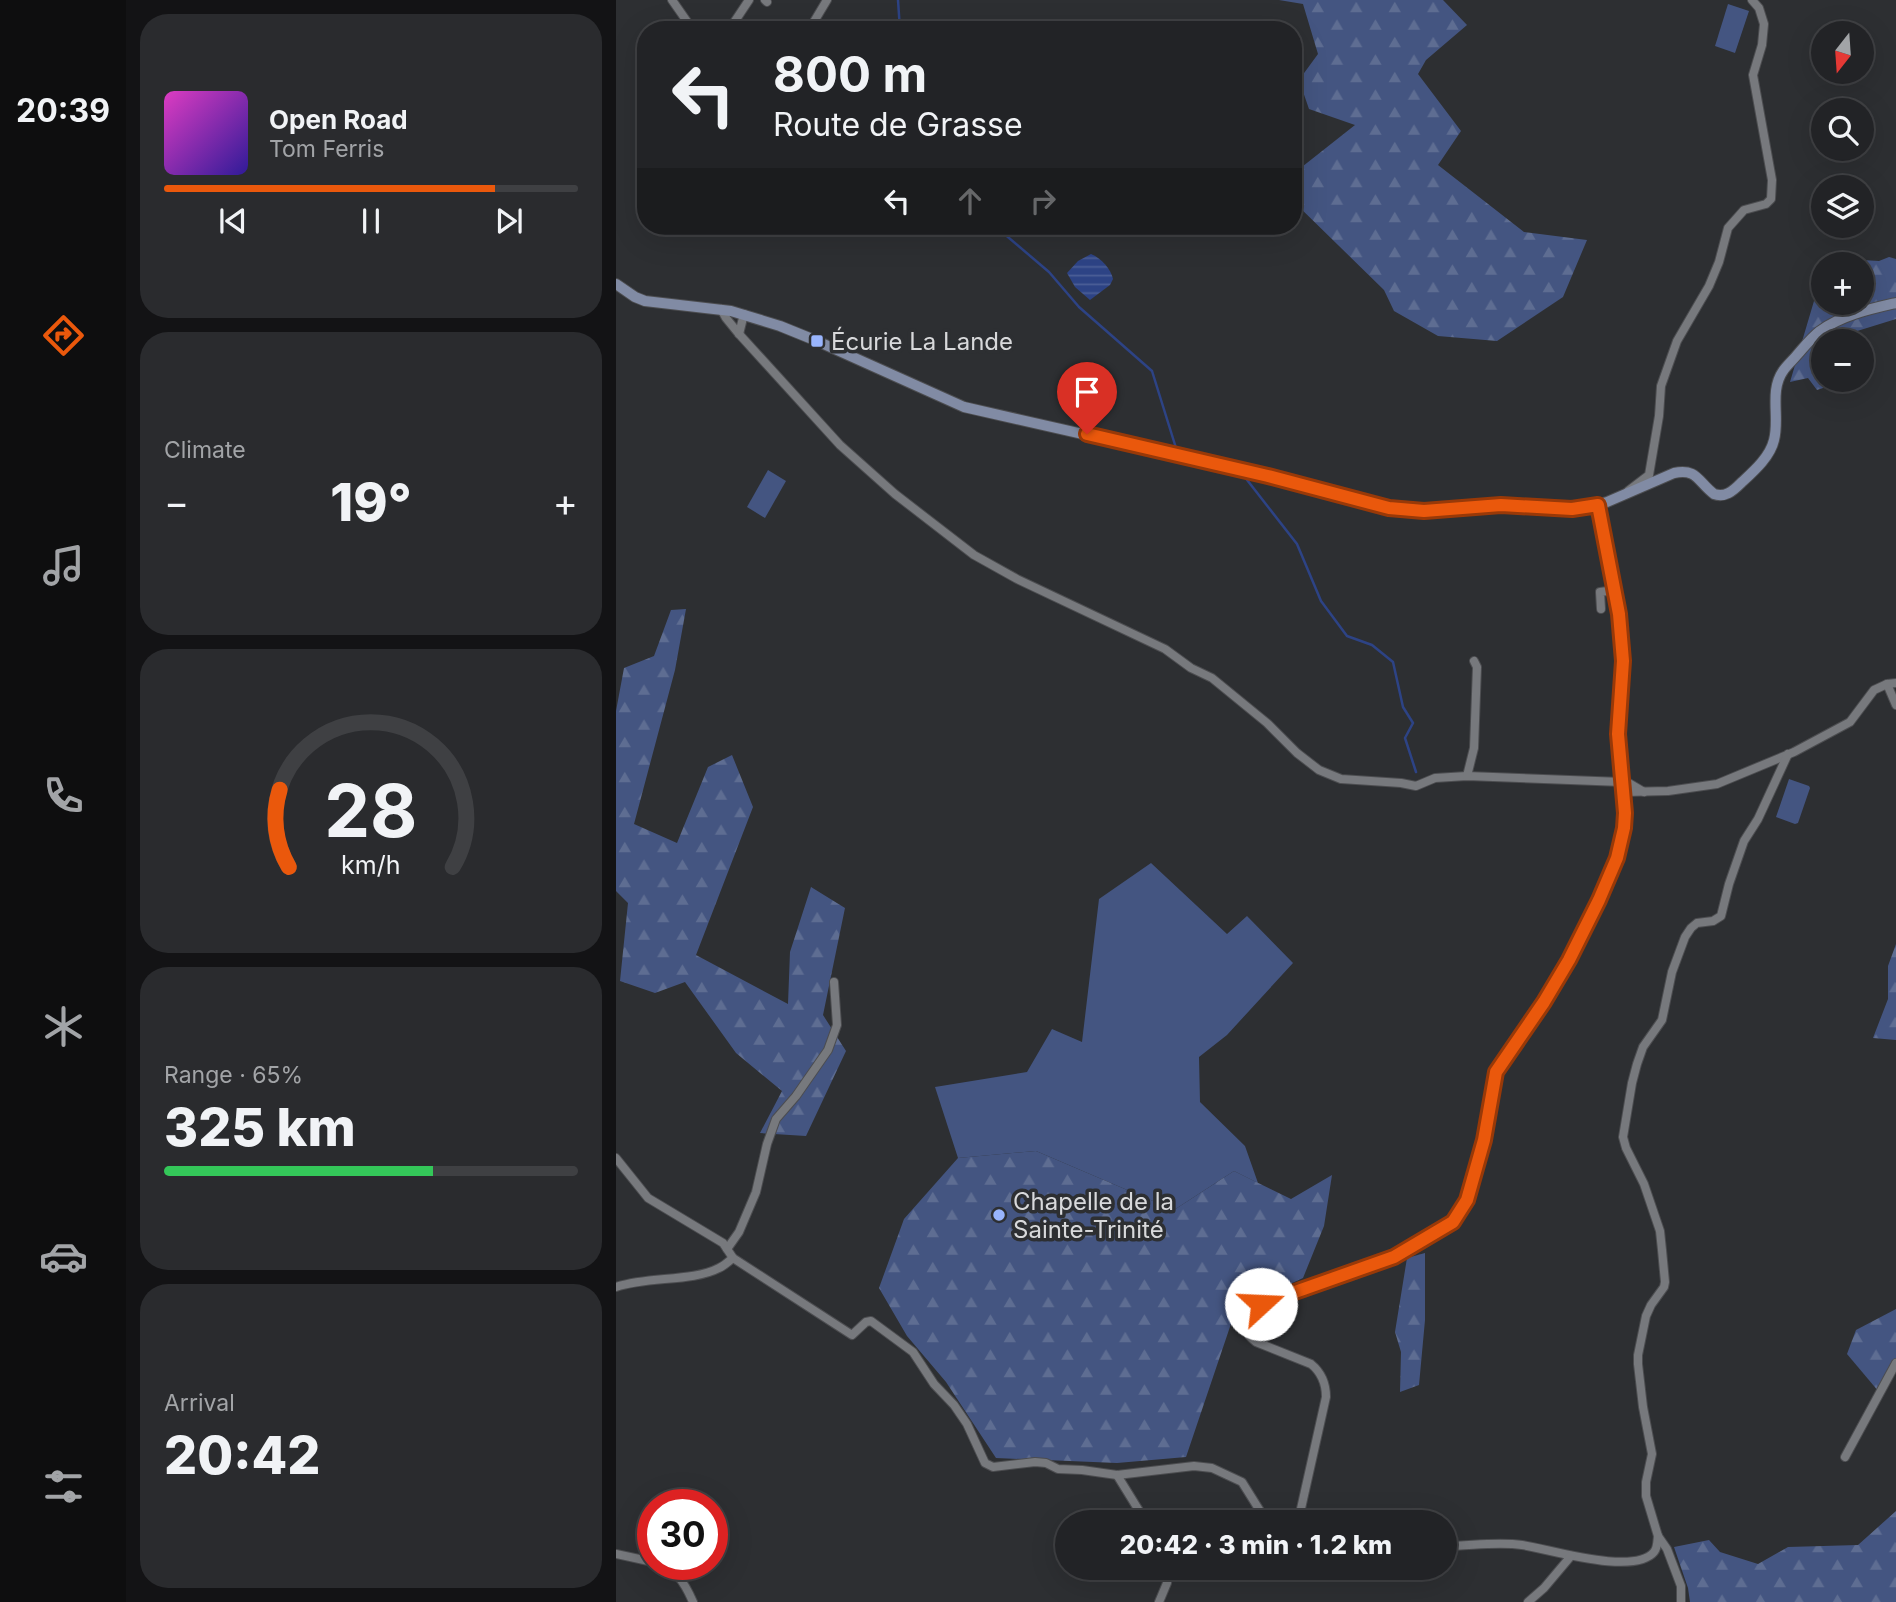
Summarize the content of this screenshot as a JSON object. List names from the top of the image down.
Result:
{
  "places": {
    "transit": ["Écurie La Lande"],
    "other": ["Chapelle de la Sainte-Trinité"]
  },
  "north": "bottom",
  "page": {
    "tabs": "20:39",
    "map_buttons": ["+", "−"],
    "turn": ["800 m", "Route de Grasse"],
    "song": ["Open Road", "Tom Ferris"],
    "tile": [
      "Climate",
      ["Range · 65%", "325 km"],
      ["Arrival", "20:42"]
    ],
    "heat": ["−", "19°", "+"],
    "limit": "30",
    "trip": "20:42 · 3 min · 1.2 km",
    "gauge": ["28", "km/h"]
  }
}
